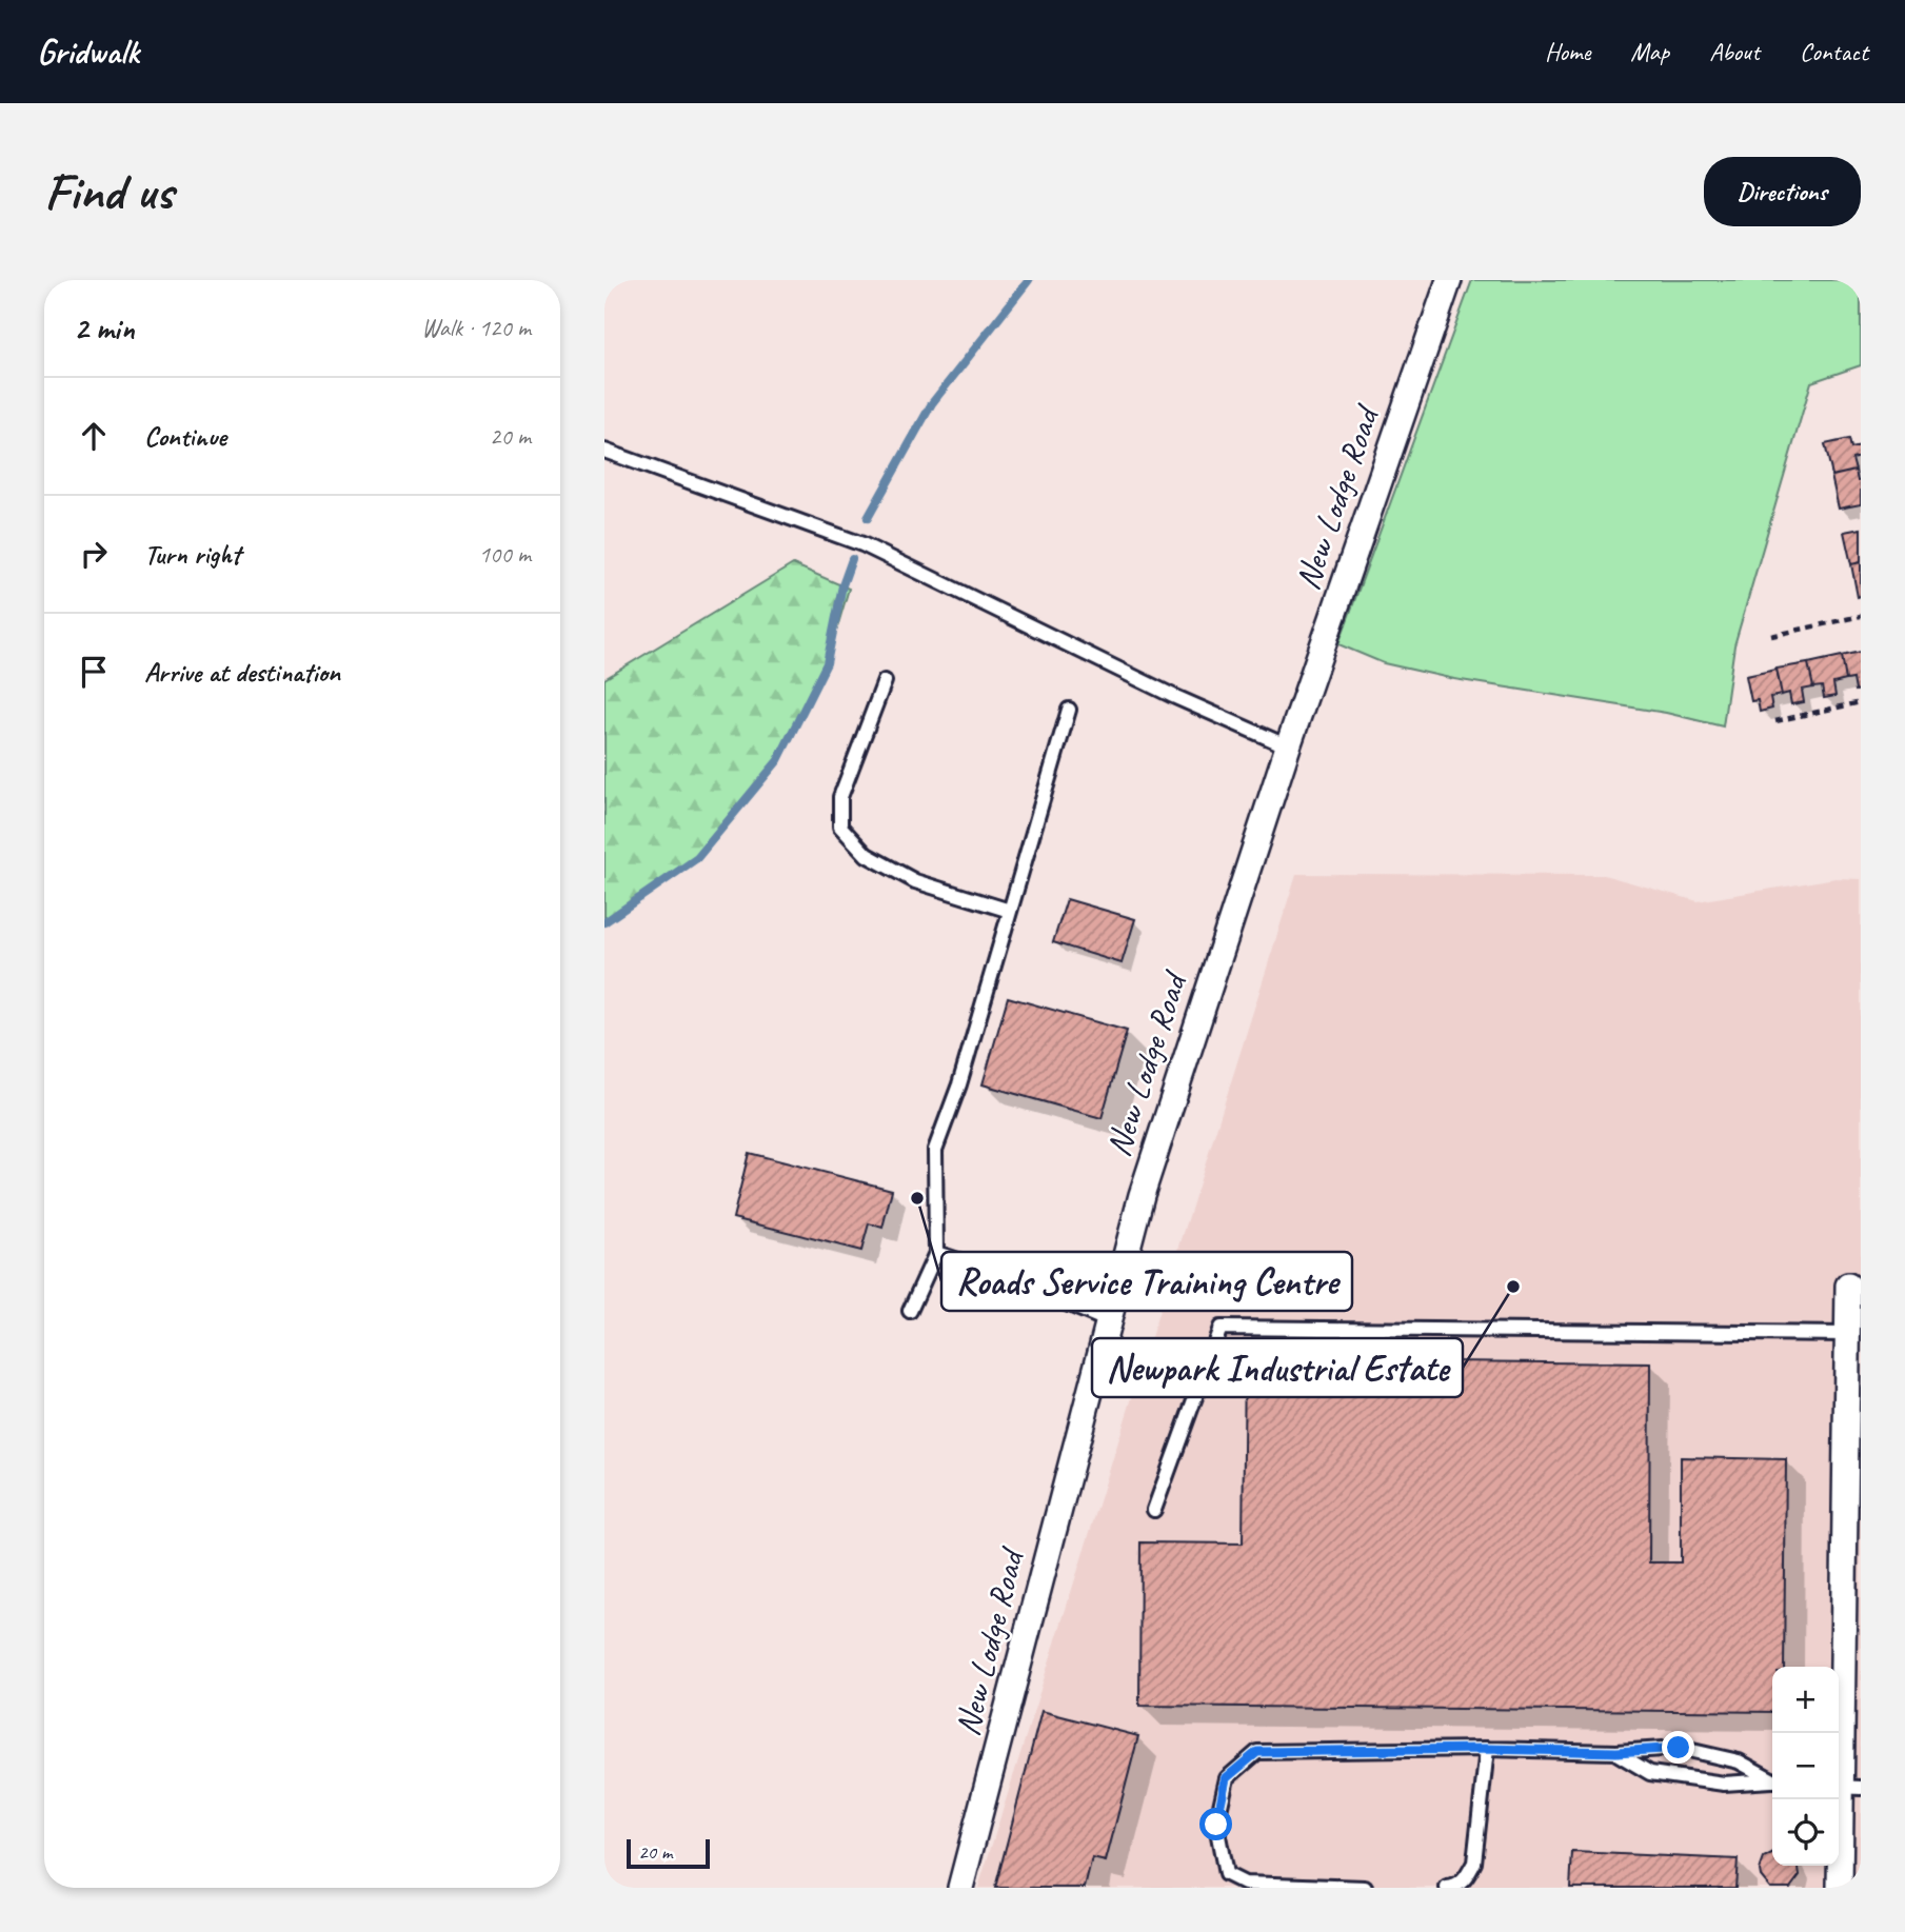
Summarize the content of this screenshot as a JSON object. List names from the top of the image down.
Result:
{
  "streets": {
    "street": ["New Lodge Road"]
  },
  "places": ["Roads Service Training Centre", "Newpark Industrial Estate"],
  "scale_bar": "20 m",
  "page": {
    "header": "Gridwalk",
    "nav": [
      "Home",
      "Map",
      "About",
      "Contact"
    ],
    "buttons": "Directions",
    "title": "Find us",
    "heading": ["2 min", "Walk · 120 m"],
    "list": [
      ["Continue", "20 m"],
      ["Turn right", "100 m"],
      "Arrive at destination"
    ],
    "map_buttons": ["+", "−"],
    "scale": "20 m"
  }
}
